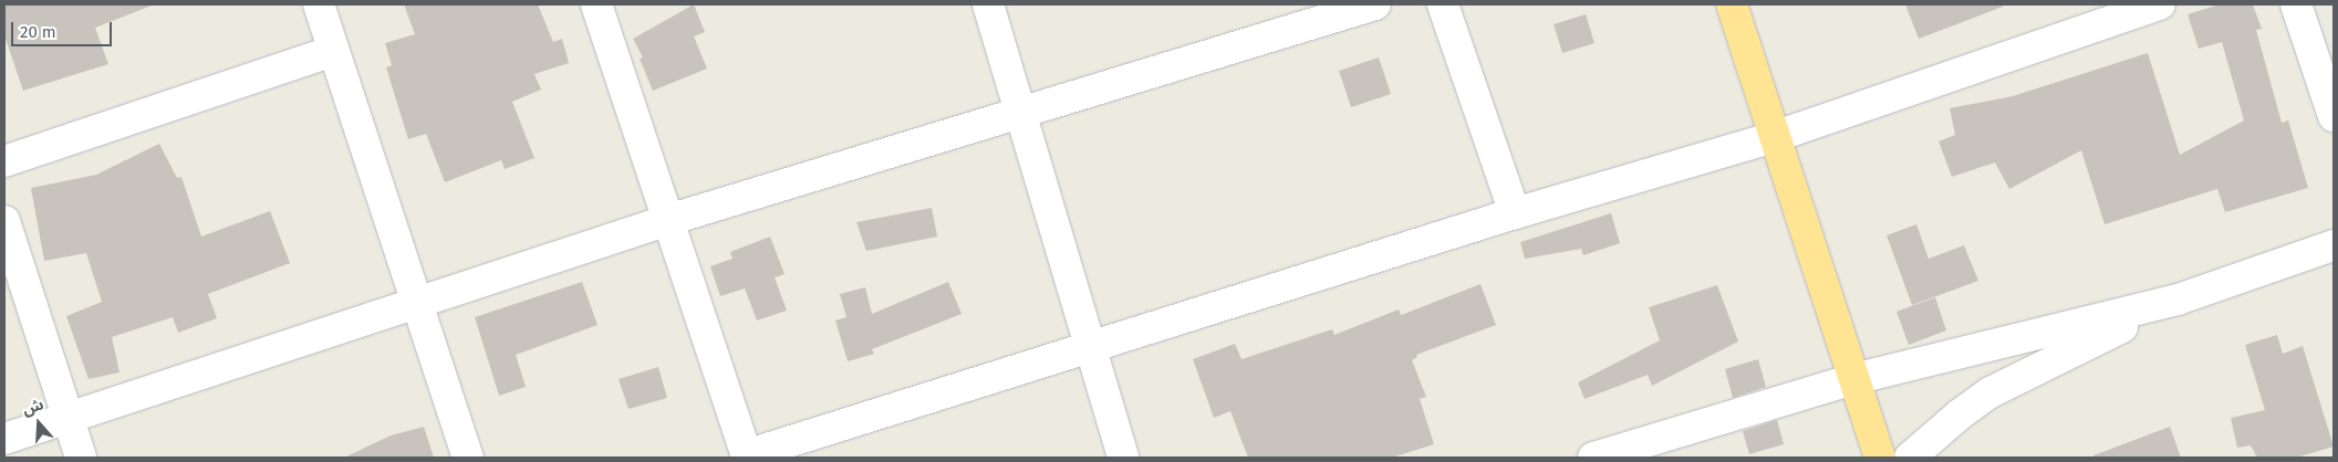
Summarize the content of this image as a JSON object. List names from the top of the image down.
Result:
{
  "scale_bar": "20 m",
  "north": "top"
}
